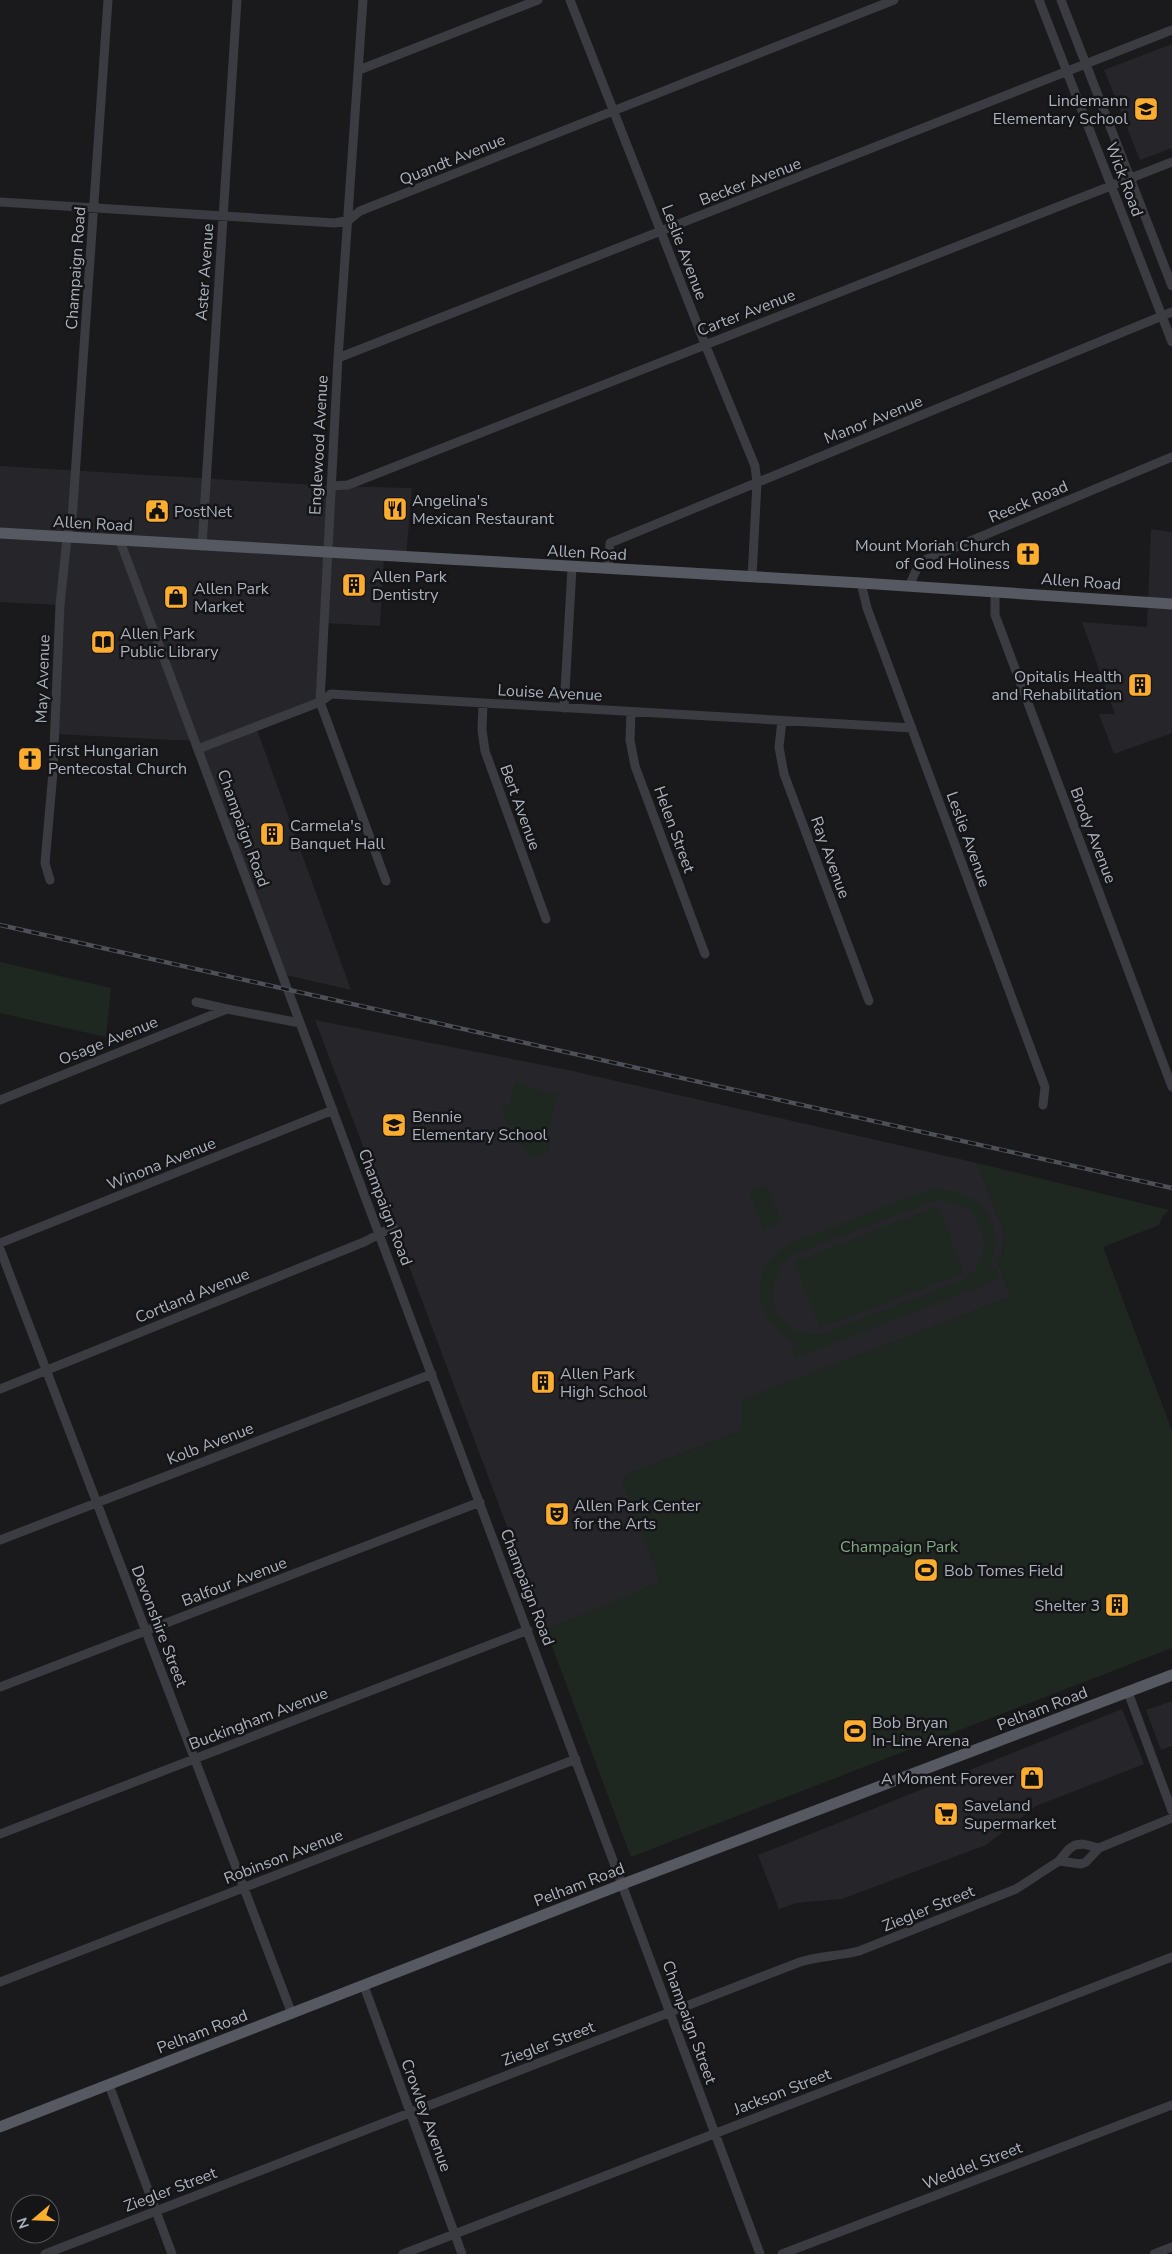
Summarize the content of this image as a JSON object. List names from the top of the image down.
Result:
{
  "streets": {
    "main road": ["Allen Road", "Pelham Road"],
    "street": [
      "Quandt Avenue",
      "Wick Road",
      "Becker Avenue",
      "Leslie Avenue",
      "Champaign Road",
      "Aster Avenue",
      "Carter Avenue",
      "Manor Avenue",
      "Englewood Avenue",
      "Reeck Road",
      "May Avenue",
      "Louise Avenue",
      "Bert Avenue",
      "Helen Street",
      "Brody Avenue",
      "Ray Avenue",
      "Osage Avenue",
      "Winona Avenue",
      "Cortland Avenue",
      "Kolb Avenue",
      "Balfour Avenue",
      "Devonshire Street",
      "Buckingham Avenue",
      "Robinson Avenue",
      "Ziegler Street",
      "Champaign Street",
      "Jackson Street",
      "Crowley Avenue",
      "Weddel Street"
    ]
  },
  "crossings": [
    ["Quandt Avenue", "Leslie Avenue"],
    ["Quandt Avenue", "Champaign Road"],
    ["Quandt Avenue", "Aster Avenue"],
    ["Quandt Avenue", "Englewood Avenue"],
    ["Wick Road", "Becker Avenue"],
    ["Wick Road", "Carter Avenue"],
    ["Wick Road", "Manor Avenue"],
    ["Becker Avenue", "Leslie Avenue"],
    ["Becker Avenue", "Englewood Avenue"],
    ["Leslie Avenue", "Carter Avenue"],
    ["Leslie Avenue", "Manor Avenue"],
    ["Leslie Avenue", "Allen Road"],
    ["Leslie Avenue", "Louise Avenue"],
    ["Champaign Road", "Allen Road"],
    ["Champaign Road", "May Avenue"],
    ["Champaign Road", "Louise Avenue"],
    ["Champaign Road", "Winona Avenue"],
    ["Champaign Road", "Cortland Avenue"],
    ["Champaign Road", "Kolb Avenue"],
    ["Champaign Road", "Balfour Avenue"],
    ["Champaign Road", "Pelham Road"],
    ["Champaign Road", "Buckingham Avenue"],
    ["Champaign Road", "Robinson Avenue"],
    ["Champaign Road", "Champaign Street"],
    ["Aster Avenue", "Allen Road"],
    ["Carter Avenue", "Englewood Avenue"],
    ["Manor Avenue", "Allen Road"],
    ["Englewood Avenue", "Allen Road"],
    ["Englewood Avenue", "Louise Avenue"],
    ["Reeck Road", "Allen Road"],
    ["Allen Road", "May Avenue"],
    ["Allen Road", "Brody Avenue"],
    ["Louise Avenue", "Bert Avenue"],
    ["Louise Avenue", "Helen Street"],
    ["Louise Avenue", "Ray Avenue"],
    ["Cortland Avenue", "Devonshire Street"],
    ["Kolb Avenue", "Devonshire Street"],
    ["Balfour Avenue", "Devonshire Street"],
    ["Devonshire Street", "Pelham Road"],
    ["Devonshire Street", "Buckingham Avenue"],
    ["Devonshire Street", "Robinson Avenue"],
    ["Pelham Road", "Champaign Street"],
    ["Pelham Road", "Crowley Avenue"],
    ["Ziegler Street", "Champaign Street"],
    ["Ziegler Street", "Crowley Avenue"],
    ["Champaign Street", "Jackson Street"],
    ["Jackson Street", "Crowley Avenue"]
  ],
  "parks": ["Champaign Park"],
  "places": {
    "school or university": ["Lindemann Elementary School", "Bennie Elementary School"],
    "restaurant": ["Angelina's Mexican Restaurant"],
    "public building": ["PostNet"],
    "church": ["Mount Moriah Church of God Holiness", "First Hungarian Pentecostal Church"],
    "building": [
      "Allen Park Dentistry",
      "Opitalis Health and Rehabilitation",
      "Carmela's Banquet Hall",
      "Allen Park High School",
      "Shelter 3"
    ],
    "shop": ["Allen Park Market", "A Moment Forever"],
    "library": ["Allen Park Public Library"],
    "theatre": ["Allen Park Center for the Arts"],
    "sports": ["Bob Tomes Field", "Bob Bryan In-Line Arena"],
    "supermarket": ["Saveland Supermarket"]
  },
  "north": "left"
}
